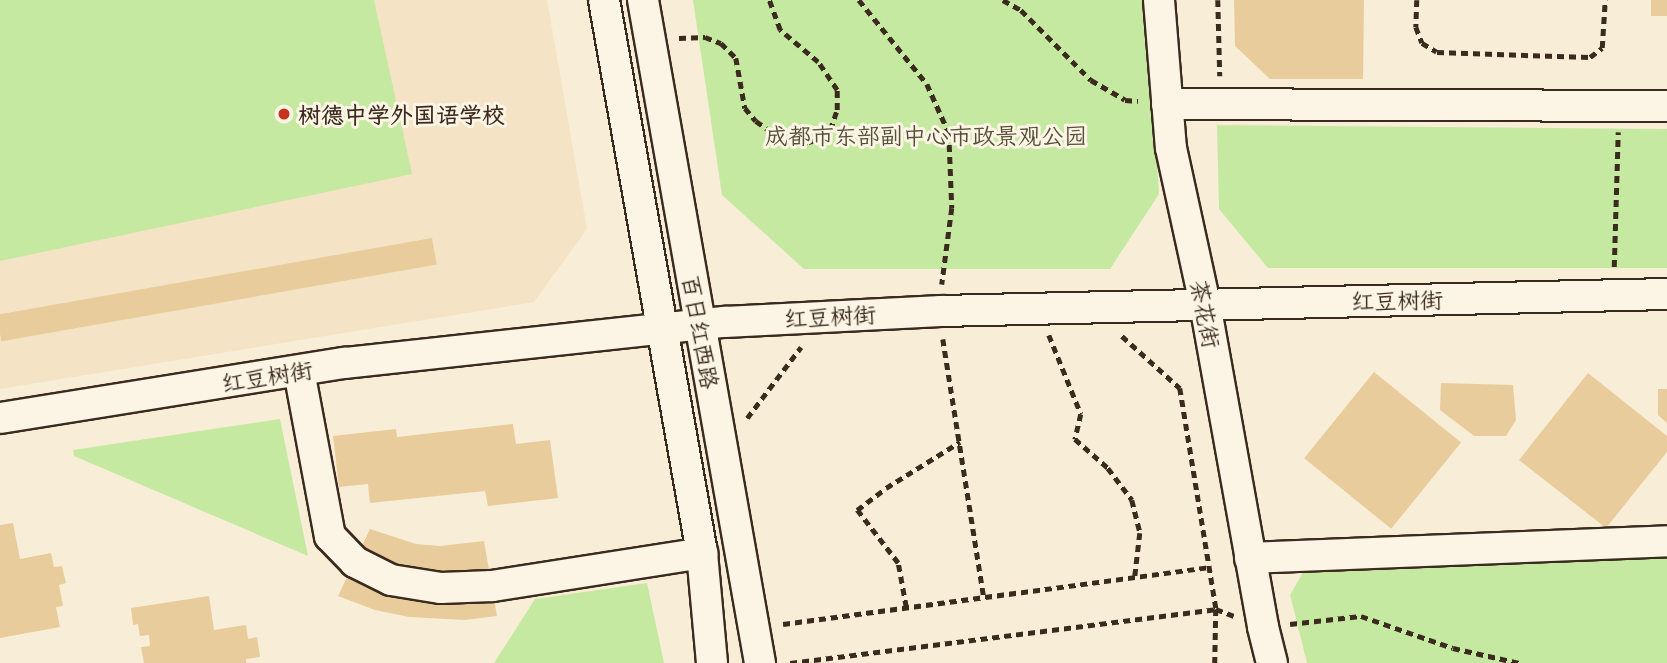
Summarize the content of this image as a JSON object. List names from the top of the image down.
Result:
{
  "streets": {
    "street": ["红豆树街", "茶花街", "百日红西路"]
  },
  "crossings": [
    ["红豆树街", "茶花街"],
    ["红豆树街", "百日红西路"]
  ],
  "parks": ["成都市东部副中心市政景观公园"],
  "places": ["树德中学外国语学校"]
}
